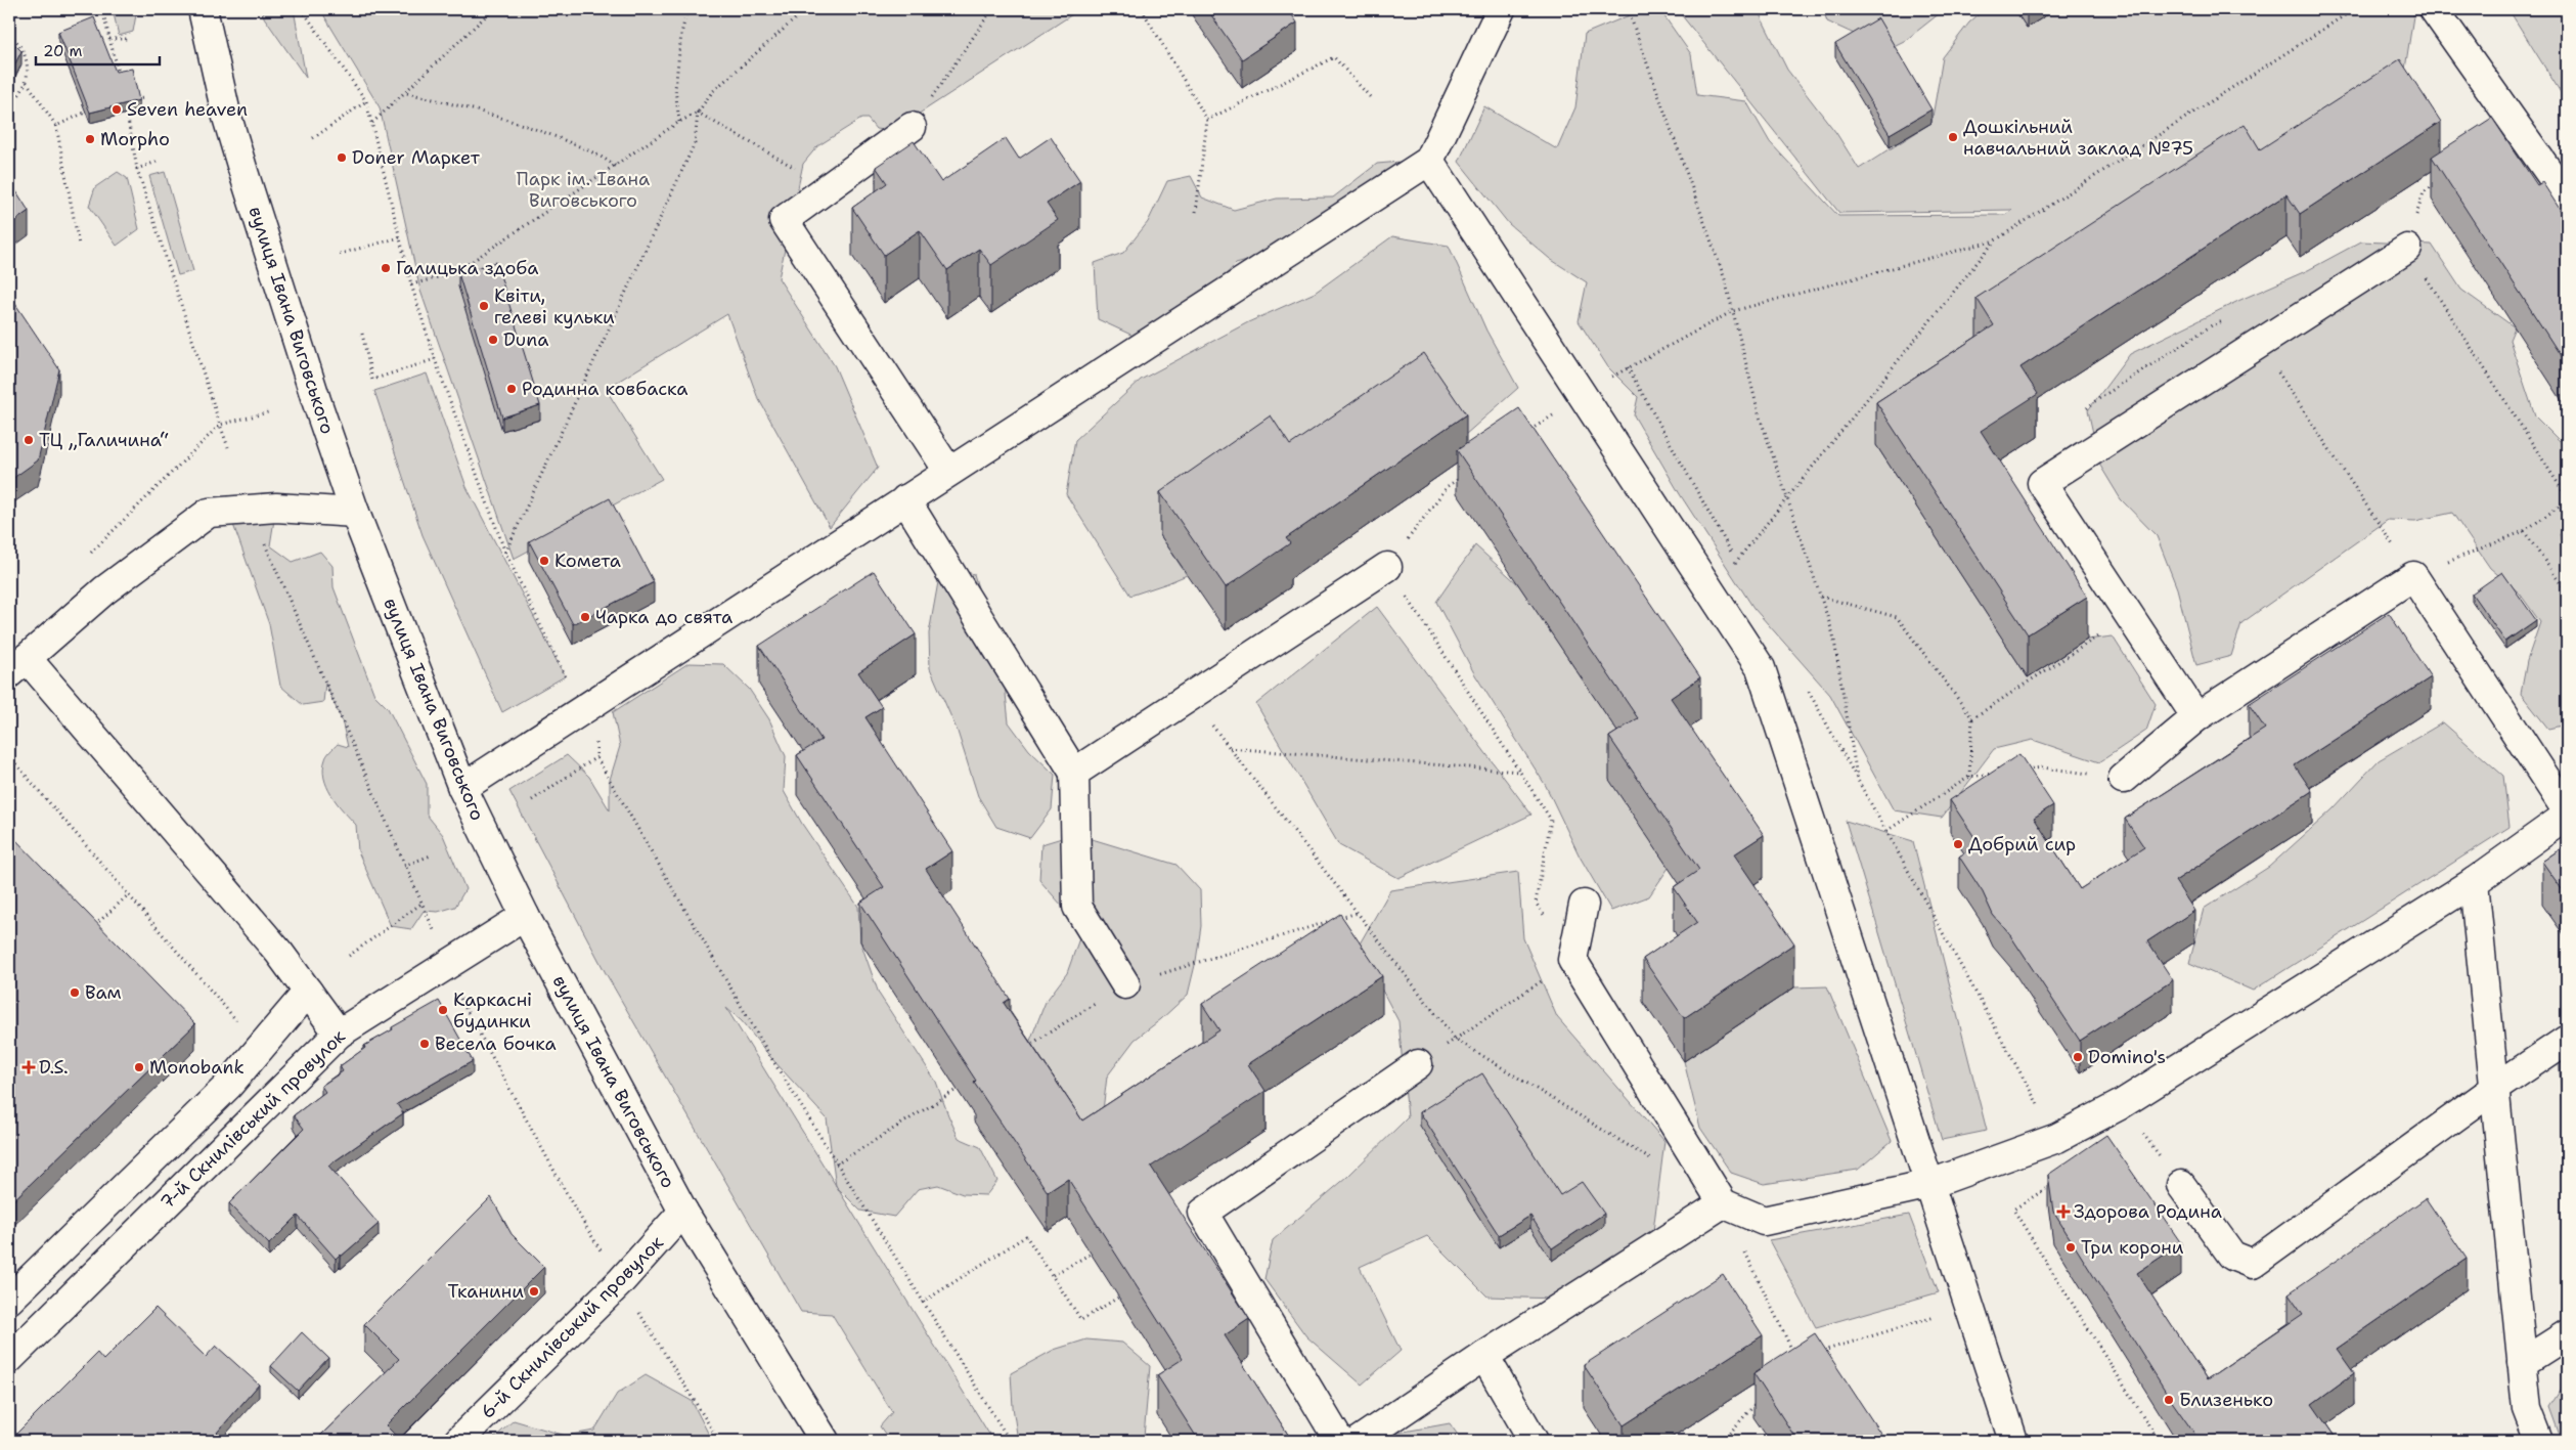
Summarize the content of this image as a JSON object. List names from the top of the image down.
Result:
{
  "streets": {
    "main road": ["вулиця Івана Виговського", "7-й Скнилівський провулок", "6-й Скнилівський провулок"]
  },
  "crossings": [
    ["вулиця Івана Виговського", "7-й Скнилівський провулок"],
    ["вулиця Івана Виговського", "6-й Скнилівський провулок"]
  ],
  "parks": ["Парк ім. Івана Виговського"],
  "places": {
    "other": [
      "Seven heaven",
      "Дошкільний навчальний заклад №75",
      "Morpho",
      "Doner Маркет",
      "Галицька здоба",
      "Квіти, гелеві кульки",
      "Duna",
      "Родинна ковбаска",
      "ТЦ „Галичина“",
      "Комета",
      "Чарка до свята",
      "Добрий сир",
      "Вам",
      "Каркасні будинки",
      "Весела бочка",
      "Domino's",
      "Monobank",
      "Три корони",
      "Тканини",
      "Близенько"
    ],
    "health": ["D.S.", "Здорова Родина"]
  },
  "scale_bar": "20 m"
}
